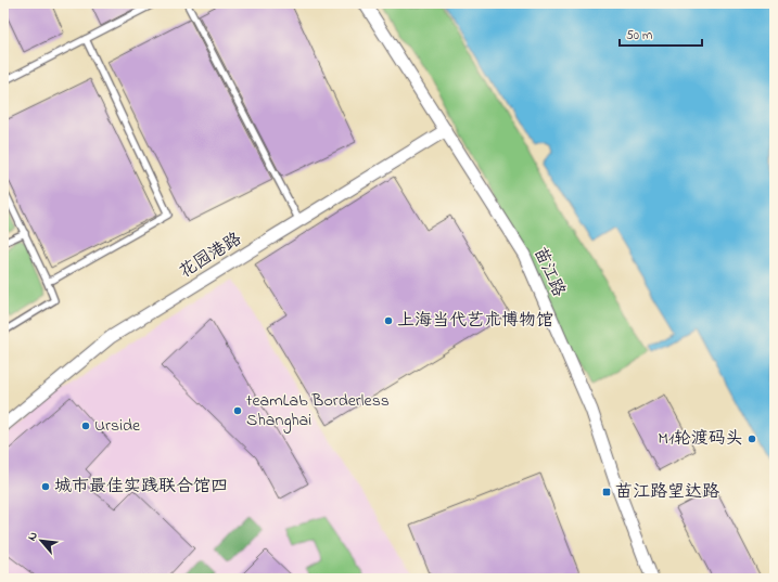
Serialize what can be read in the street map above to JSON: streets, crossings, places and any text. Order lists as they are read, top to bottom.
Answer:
{
  "streets": {
    "street": ["花园港路", "苗江路"]
  },
  "crossings": [
    ["花园港路", "苗江路"]
  ],
  "places": {
    "other": [
      "上海当代艺术博物馆",
      "teamLab Borderless Shanghai",
      "Urside",
      "M1轮渡码头",
      "城市最佳实践联合馆四"
    ],
    "transit": ["苗江路望达路"]
  },
  "scale_bar": "50 m",
  "north": "top left"
}
